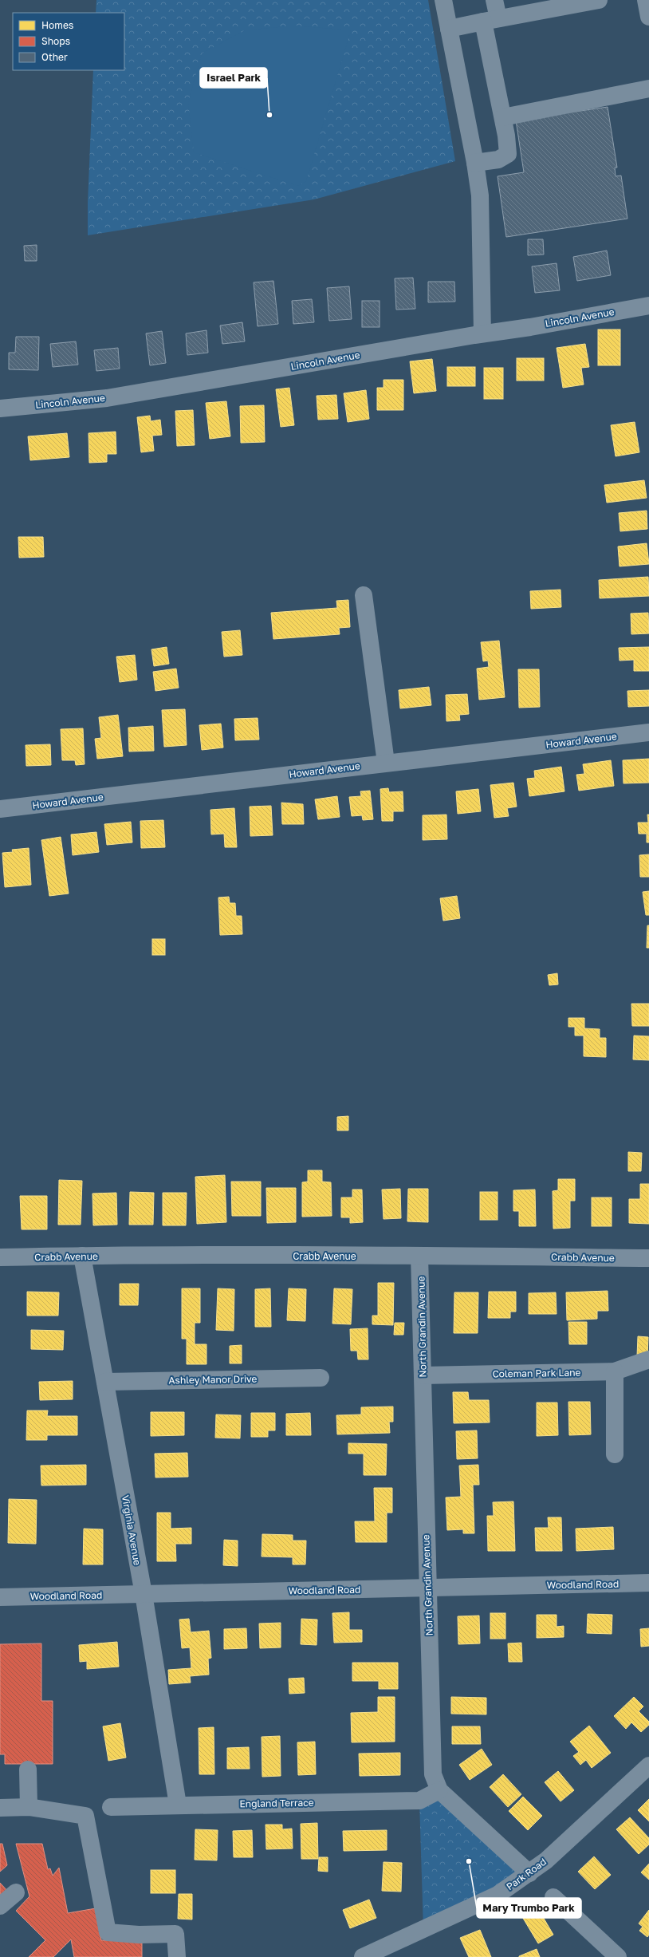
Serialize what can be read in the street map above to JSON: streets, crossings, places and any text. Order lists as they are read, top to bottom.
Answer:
{
  "streets": {
    "street": [
      "Lincoln Avenue",
      "Howard Avenue",
      "Crabb Avenue",
      "North Grandin Avenue",
      "Coleman Park Lane",
      "Ashley Manor Drive",
      "Virginia Avenue",
      "Woodland Road",
      "England Terrace",
      "Park Road"
    ]
  },
  "crossings": [
    ["Crabb Avenue", "North Grandin Avenue"],
    ["Crabb Avenue", "Virginia Avenue"],
    ["North Grandin Avenue", "Coleman Park Lane"],
    ["North Grandin Avenue", "Woodland Road"],
    ["North Grandin Avenue", "England Terrace"],
    ["North Grandin Avenue", "Park Road"],
    ["Ashley Manor Drive", "Virginia Avenue"],
    ["Virginia Avenue", "Woodland Road"],
    ["Virginia Avenue", "England Terrace"]
  ],
  "places": ["Israel Park", "Mary Trumbo Park"],
  "legend": ["Homes", "Shops", "Other"]
}
